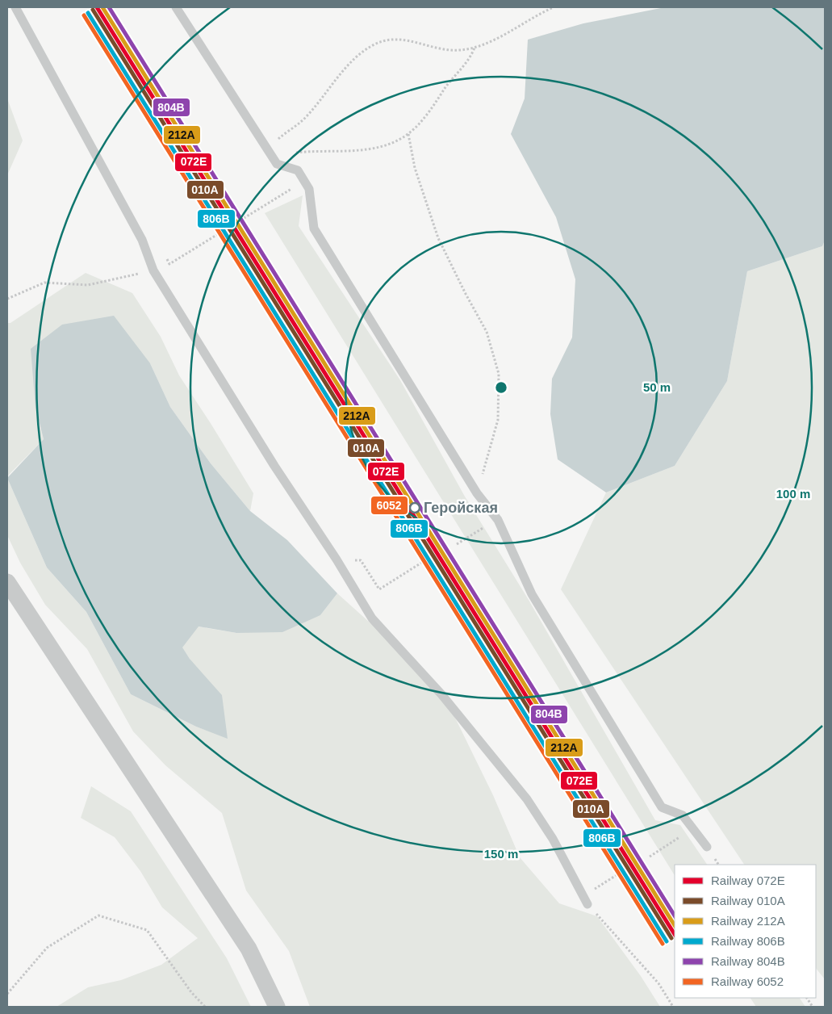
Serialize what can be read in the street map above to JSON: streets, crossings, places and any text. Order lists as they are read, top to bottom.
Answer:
{
  "places": ["Геройская"],
  "lines": [
    "rail line 072Е",
    "rail line 212А",
    "rail line 804В",
    "rail line 010А",
    "rail line 806В",
    "rail line 6052"
  ],
  "legend": [
    "Railway 072Е",
    "Railway 010А",
    "Railway 212А",
    "Railway 806В",
    "Railway 804В",
    "Railway 6052"
  ],
  "rings": ["50 m", "100 m", "150 m"]
}
